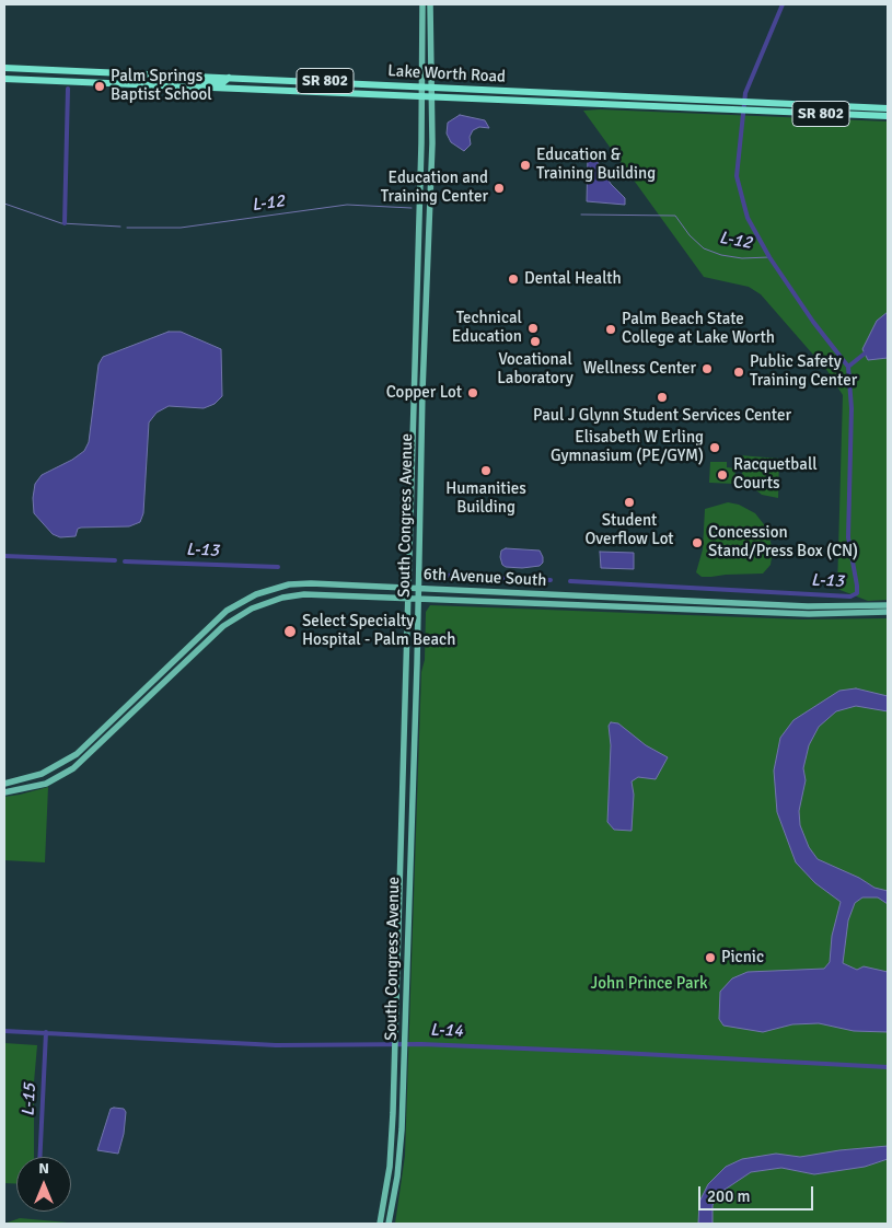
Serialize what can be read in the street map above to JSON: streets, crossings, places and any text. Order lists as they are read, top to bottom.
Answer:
{
  "streets": {
    "main road": [
      "Lake Worth Road",
      "SR 802",
      "South Congress Avenue",
      "6th Avenue South"
    ]
  },
  "crossings": [
    ["Lake Worth Road", "South Congress Avenue"],
    ["South Congress Avenue", "6th Avenue South"]
  ],
  "water": [
    "L-12",
    "L-13",
    "L-14",
    "L-15"
  ],
  "parks": ["John Prince Park"],
  "places": [
    "Palm Springs Baptist School",
    "Education & Training Building",
    "Education and Training Center",
    "Dental Health",
    "Technical Education",
    "Palm Beach State College at Lake Worth",
    "Vocational Laboratory",
    "Wellness Center",
    "Public Safety Training Center",
    "Copper Lot",
    "Paul J Glynn Student Services Center",
    "Elisabeth W Erling Gymnasium (PE/GYM)",
    "Humanities Building",
    "Racquetball Courts",
    "Student Overflow Lot",
    "Concession Stand/Press Box (CN)",
    "Select Specialty Hospital - Palm Beach",
    "Picnic"
  ],
  "scale_bar": "200 m",
  "north": "top"
}
